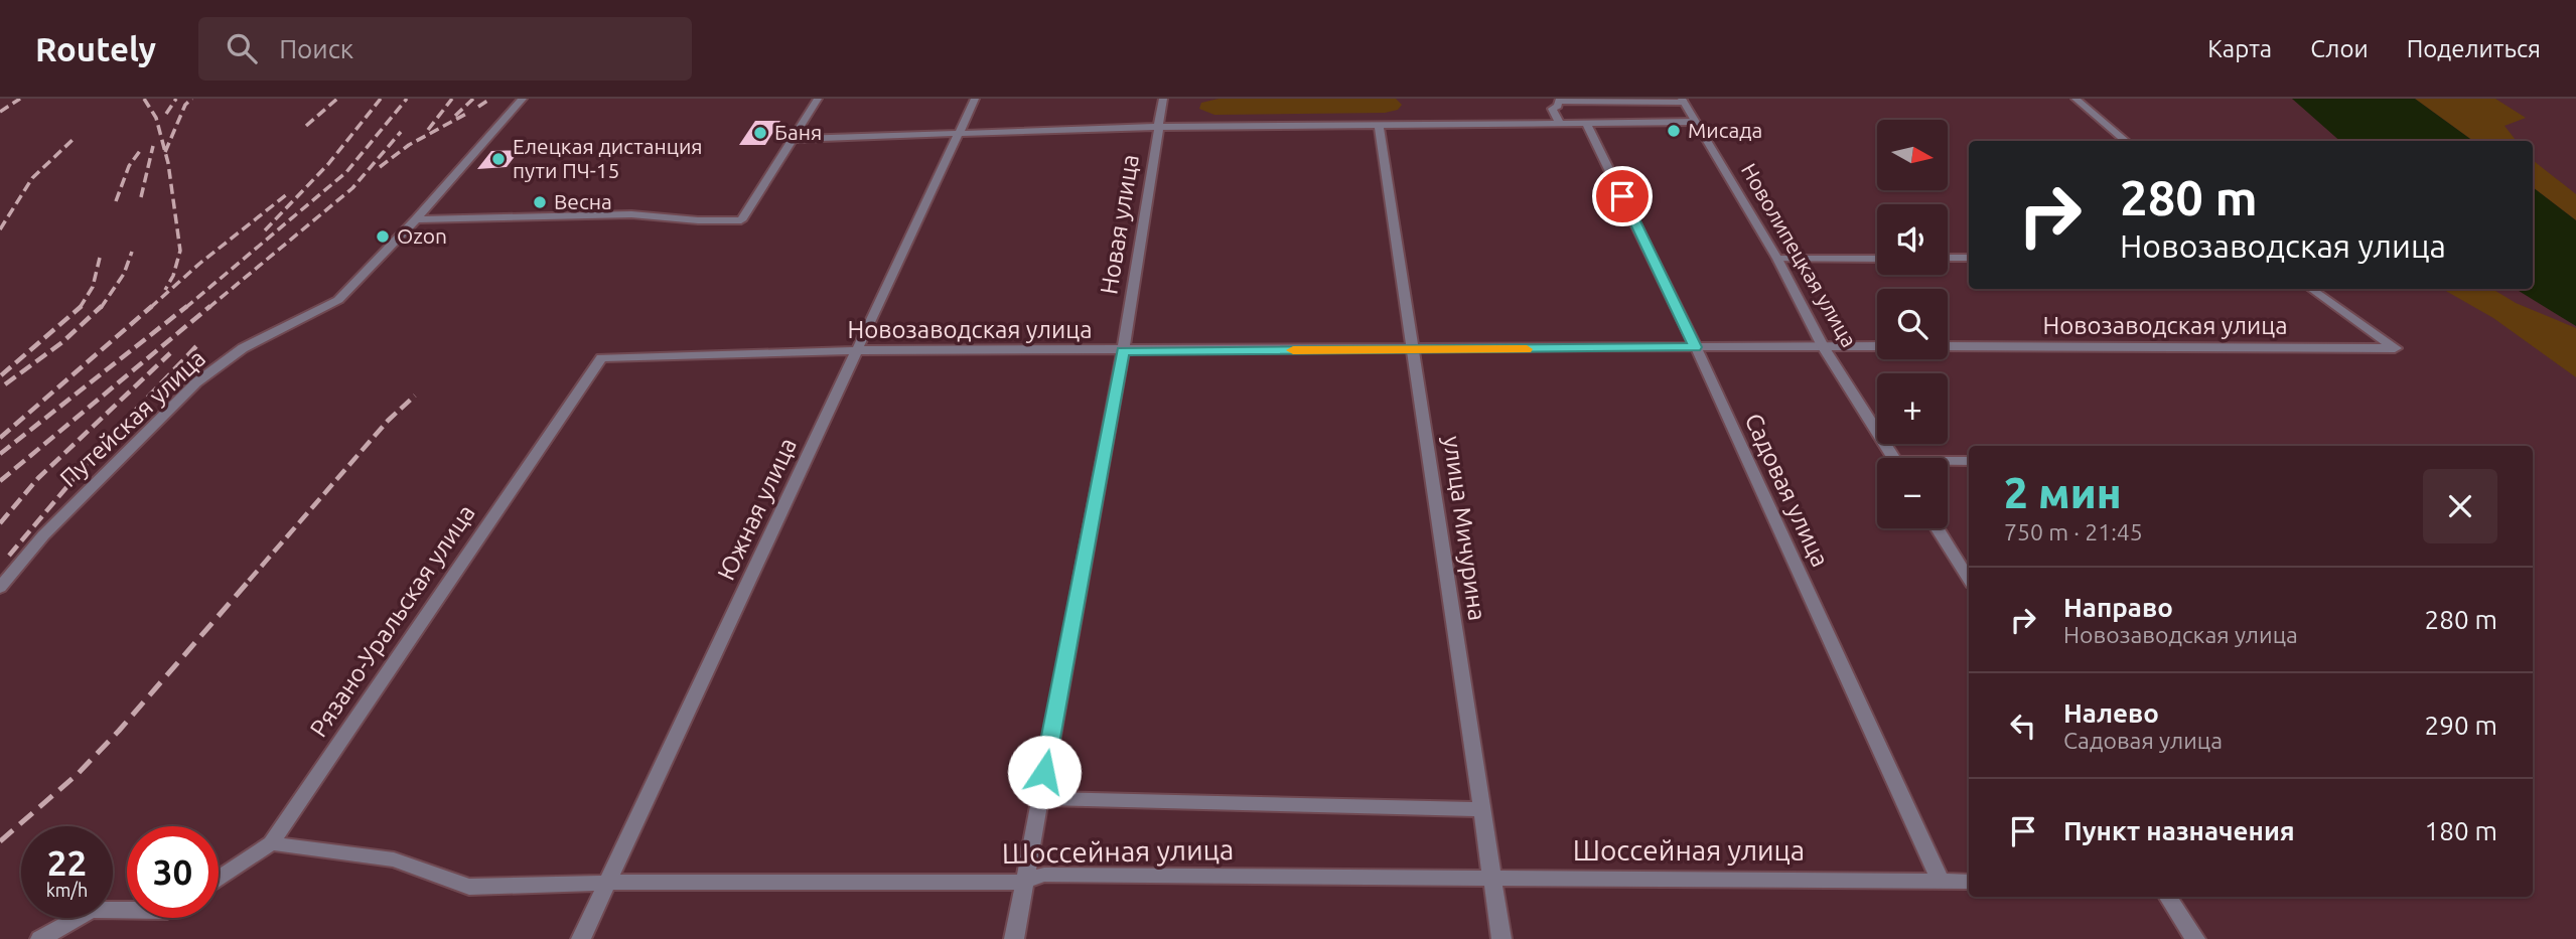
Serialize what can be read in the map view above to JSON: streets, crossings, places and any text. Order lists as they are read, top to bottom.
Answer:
{
  "streets": {
    "street": [
      "Новая улица",
      "Новолипецкая улица",
      "Новозаводская улица",
      "Путейская улица",
      "Садовая улица",
      "Южная улица",
      "улица Мичурина",
      "Рязано-Уральская улица",
      "Шоссейная улица"
    ]
  },
  "crossings": [
    ["Новая улица", "Новозаводская улица"],
    ["Новая улица", "Шоссейная улица"],
    ["Новолипецкая улица", "Новозаводская улица"],
    ["Новозаводская улица", "Садовая улица"],
    ["Новозаводская улица", "Южная улица"],
    ["Новозаводская улица", "улица Мичурина"],
    ["Новозаводская улица", "Рязано-Уральская улица"],
    ["Садовая улица", "Шоссейная улица"],
    ["Южная улица", "Шоссейная улица"],
    ["улица Мичурина", "Шоссейная улица"],
    ["Рязано-Уральская улица", "Шоссейная улица"]
  ],
  "places": [
    "Мисада",
    "Баня",
    "Елецкая дистанция пути ПЧ-15",
    "Весна",
    "Ozon"
  ],
  "north": "right",
  "page": {
    "header": "Routely",
    "search": "Поиск",
    "nav": ["Карта", "Слои", "Поделиться"],
    "map_buttons": ["+", "−"],
    "turn": ["280 m", "Новозаводская улица"],
    "heading": ["2 мин", "750 m · 21:45"],
    "list": [
      {
        "name": "Направо",
        "note": "Новозаводская улица",
        "value": "280 m"
      },
      {
        "name": "Налево",
        "note": "Садовая улица",
        "value": "290 m"
      },
      {
        "name": "Пункт назначения",
        "value": "180 m"
      }
    ],
    "speed": "22 km/h",
    "limit": "30"
  }
}
